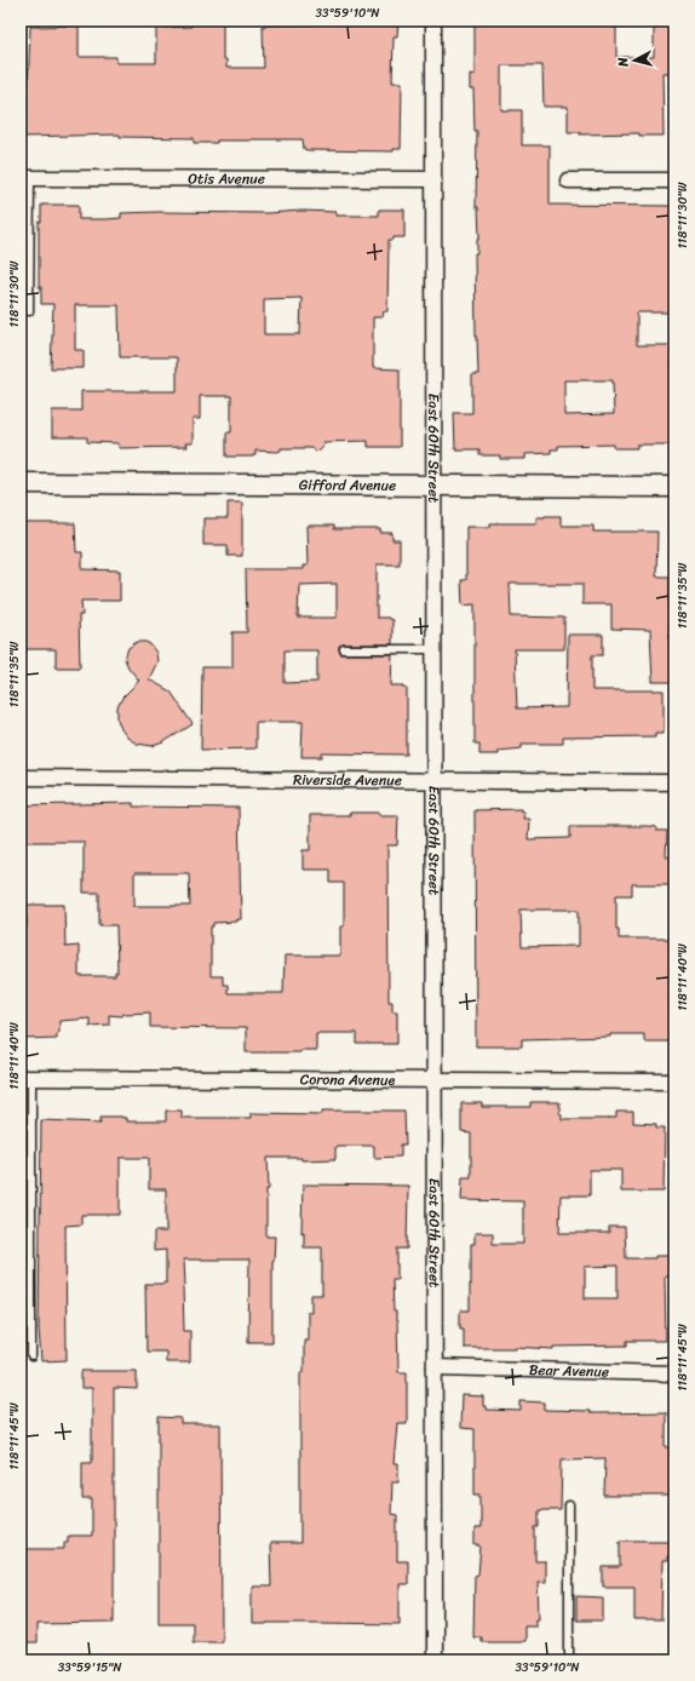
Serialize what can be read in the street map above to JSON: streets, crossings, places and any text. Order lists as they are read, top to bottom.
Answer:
{
  "streets": {
    "street": [
      "Otis Avenue",
      "East 60th Street",
      "Gifford Avenue",
      "Riverside Avenue",
      "Corona Avenue",
      "Bear Avenue"
    ]
  },
  "crossings": [
    ["Otis Avenue", "East 60th Street"],
    ["East 60th Street", "Gifford Avenue"],
    ["East 60th Street", "Riverside Avenue"],
    ["East 60th Street", "Corona Avenue"],
    ["East 60th Street", "Bear Avenue"]
  ],
  "north": "left",
  "coordinates": [
    "33°59'10\"N",
    "118°11'30\"W",
    "118°11'35\"W",
    "118°11'40\"W",
    "118°11'45\"W",
    "33°59'15\"N"
  ]
}
